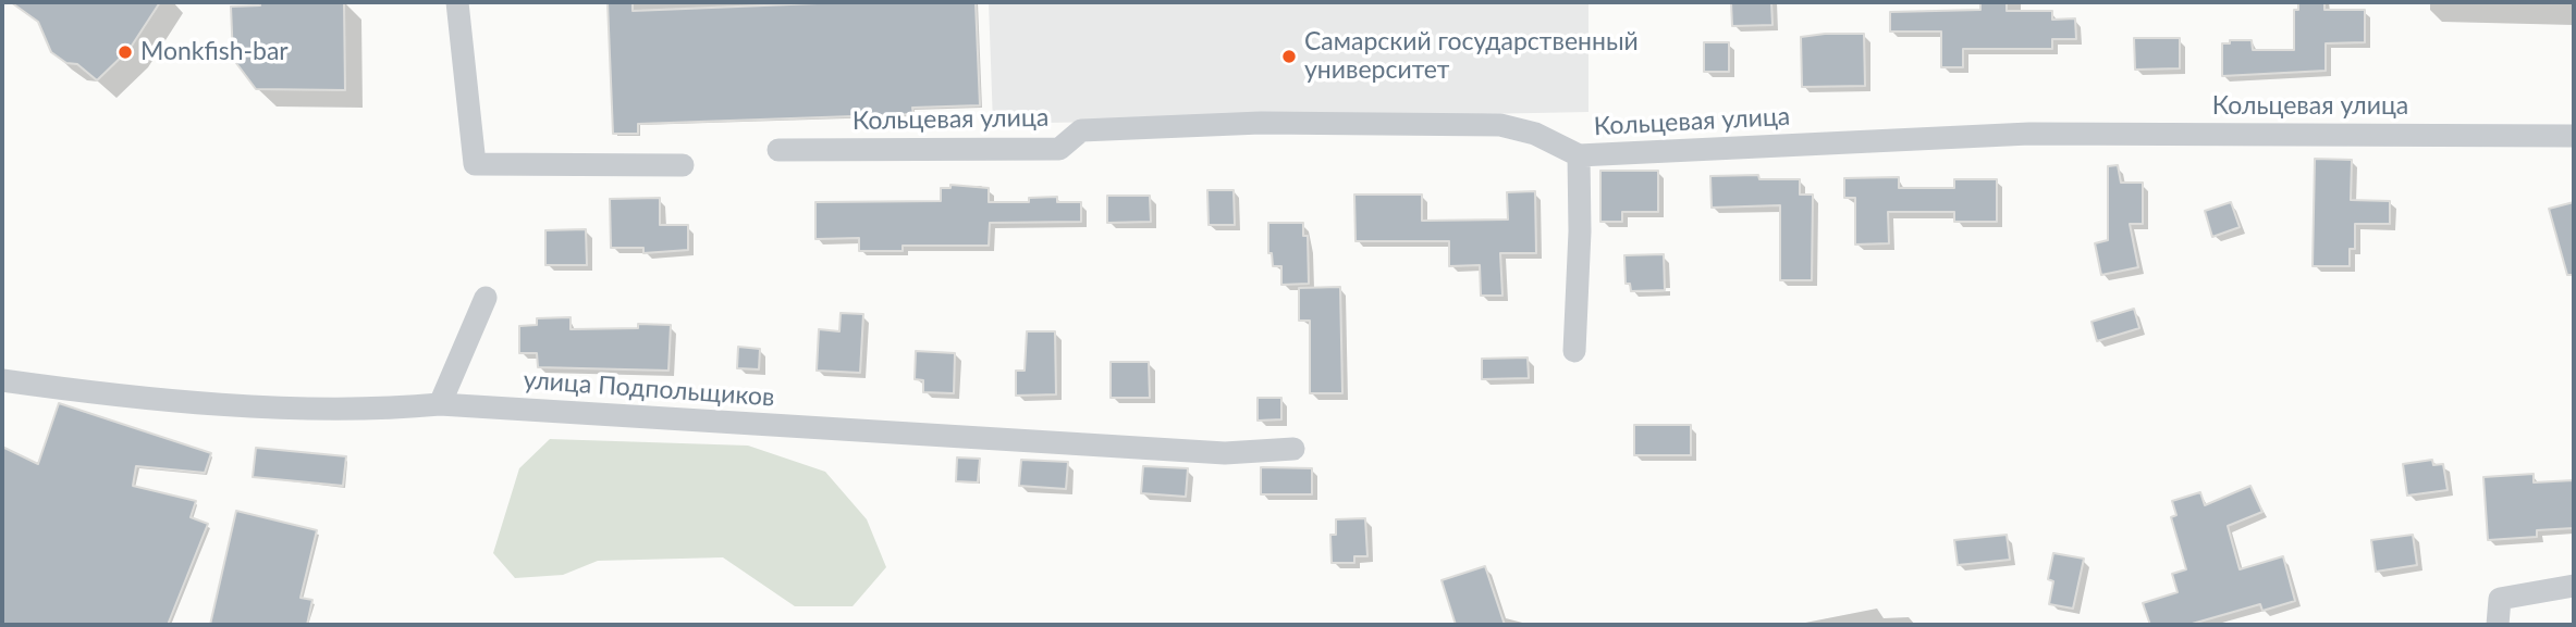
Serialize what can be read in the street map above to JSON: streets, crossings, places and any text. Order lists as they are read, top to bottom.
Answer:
{
  "streets": {
    "street": ["Кольцевая улица", "улица Подпольщиков"]
  },
  "places": ["Monkfish-bar", "Самарский государственный университет"]
}
